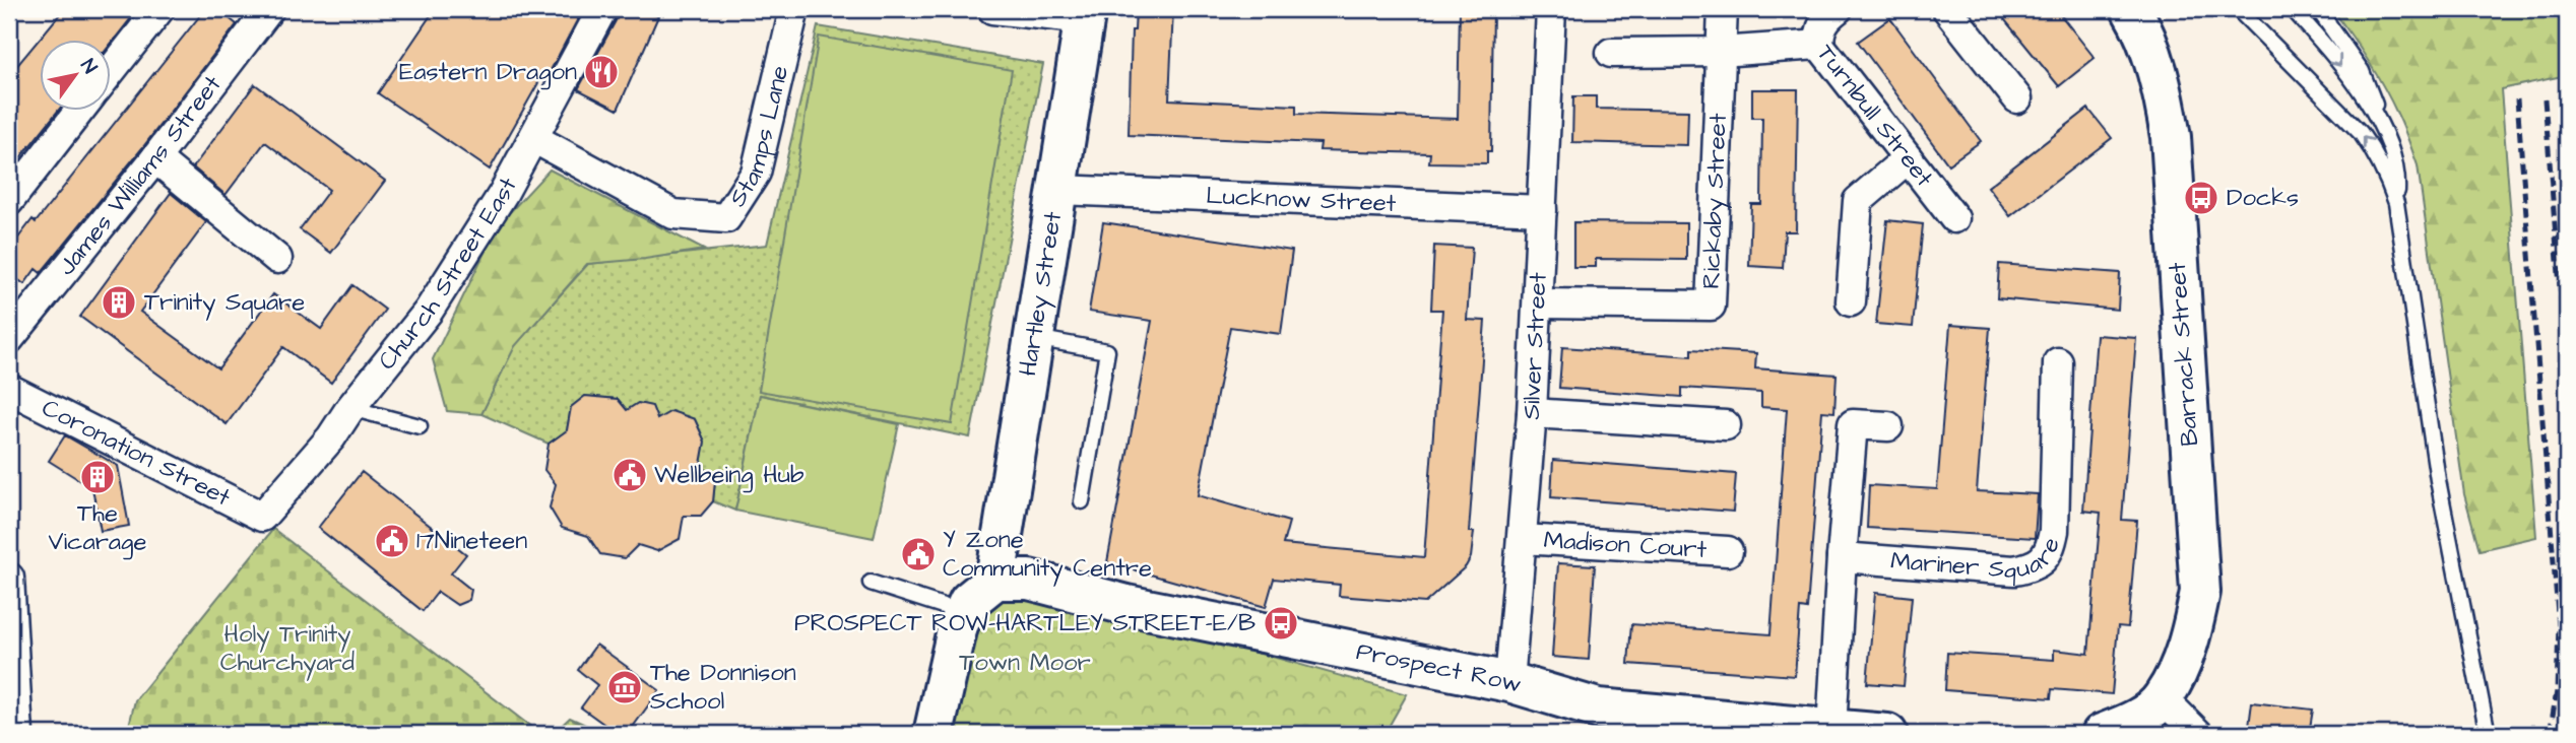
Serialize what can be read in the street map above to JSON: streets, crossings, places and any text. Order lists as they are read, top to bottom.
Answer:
{
  "streets": {
    "street": [
      "Turnbull Street",
      "Stamps Lane",
      "James Williams Street",
      "Lucknow Street",
      "Rickaby Street",
      "Church Street East",
      "Hartley Street",
      "Silver Street",
      "Barrack Street",
      "Coronation Street",
      "Mariner Square",
      "Madison Court",
      "Prospect Row"
    ]
  },
  "crossings": [
    ["Turnbull Street", "Rickaby Street"],
    ["Stamps Lane", "Church Street East"],
    ["Lucknow Street", "Hartley Street"],
    ["Lucknow Street", "Silver Street"],
    ["Rickaby Street", "Silver Street"],
    ["Church Street East", "Coronation Street"],
    ["Hartley Street", "Prospect Row"],
    ["Silver Street", "Madison Court"],
    ["Silver Street", "Prospect Row"]
  ],
  "parks": ["Holy Trinity Churchyard", "Town Moor"],
  "places": {
    "restaurant": ["Eastern Dragon"],
    "bus stop": ["Docks", "PROSPECT ROW-HARTLEY STREET-E/B"],
    "building": ["Trinity Square", "The Vicarage"],
    "public building": ["Wellbeing Hub", "17Nineteen", "Y Zone Community Centre"],
    "museum": ["The Donnison School"]
  },
  "north": "top right"
}
